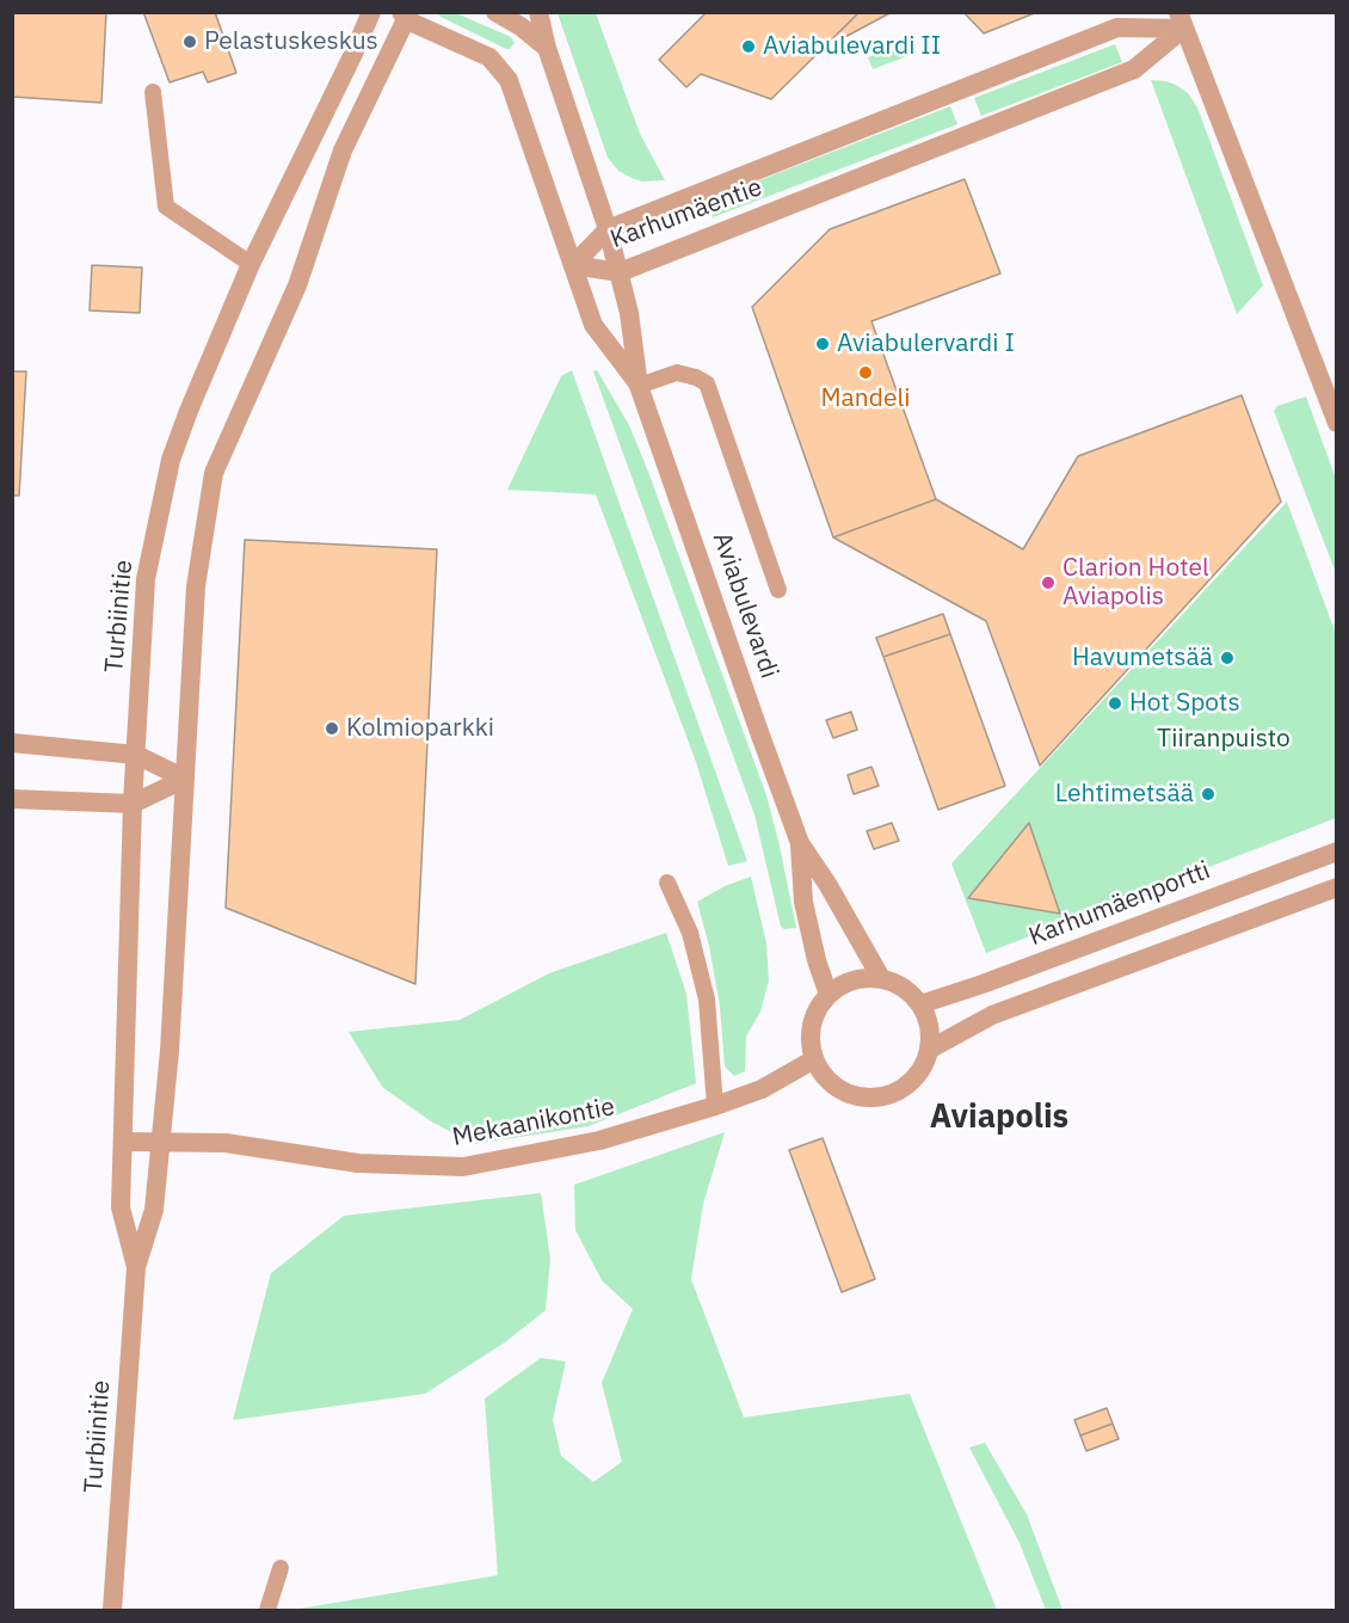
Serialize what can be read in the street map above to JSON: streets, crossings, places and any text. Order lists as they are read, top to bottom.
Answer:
{
  "streets": {
    "street": [
      "Karhumäentie",
      "Aviabulevardi",
      "Turbiinitie",
      "Karhumäenportti",
      "Mekaanikontie"
    ]
  },
  "crossings": [
    ["Karhumäentie", "Aviabulevardi"],
    ["Aviabulevardi", "Turbiinitie"],
    ["Aviabulevardi", "Karhumäenportti"],
    ["Aviabulevardi", "Mekaanikontie"],
    ["Turbiinitie", "Mekaanikontie"],
    ["Karhumäenportti", "Mekaanikontie"]
  ],
  "districts": ["Aviapolis"],
  "parks": ["Tiiranpuisto"],
  "places": [
    "Pelastuskeskus",
    "Aviabulevardi II",
    "Aviabulervardi I",
    "Mandeli",
    "Clarion Hotel Aviapolis",
    "Havumetsää",
    "Hot Spots",
    "Kolmioparkki",
    "Lehtimetsää"
  ]
}
